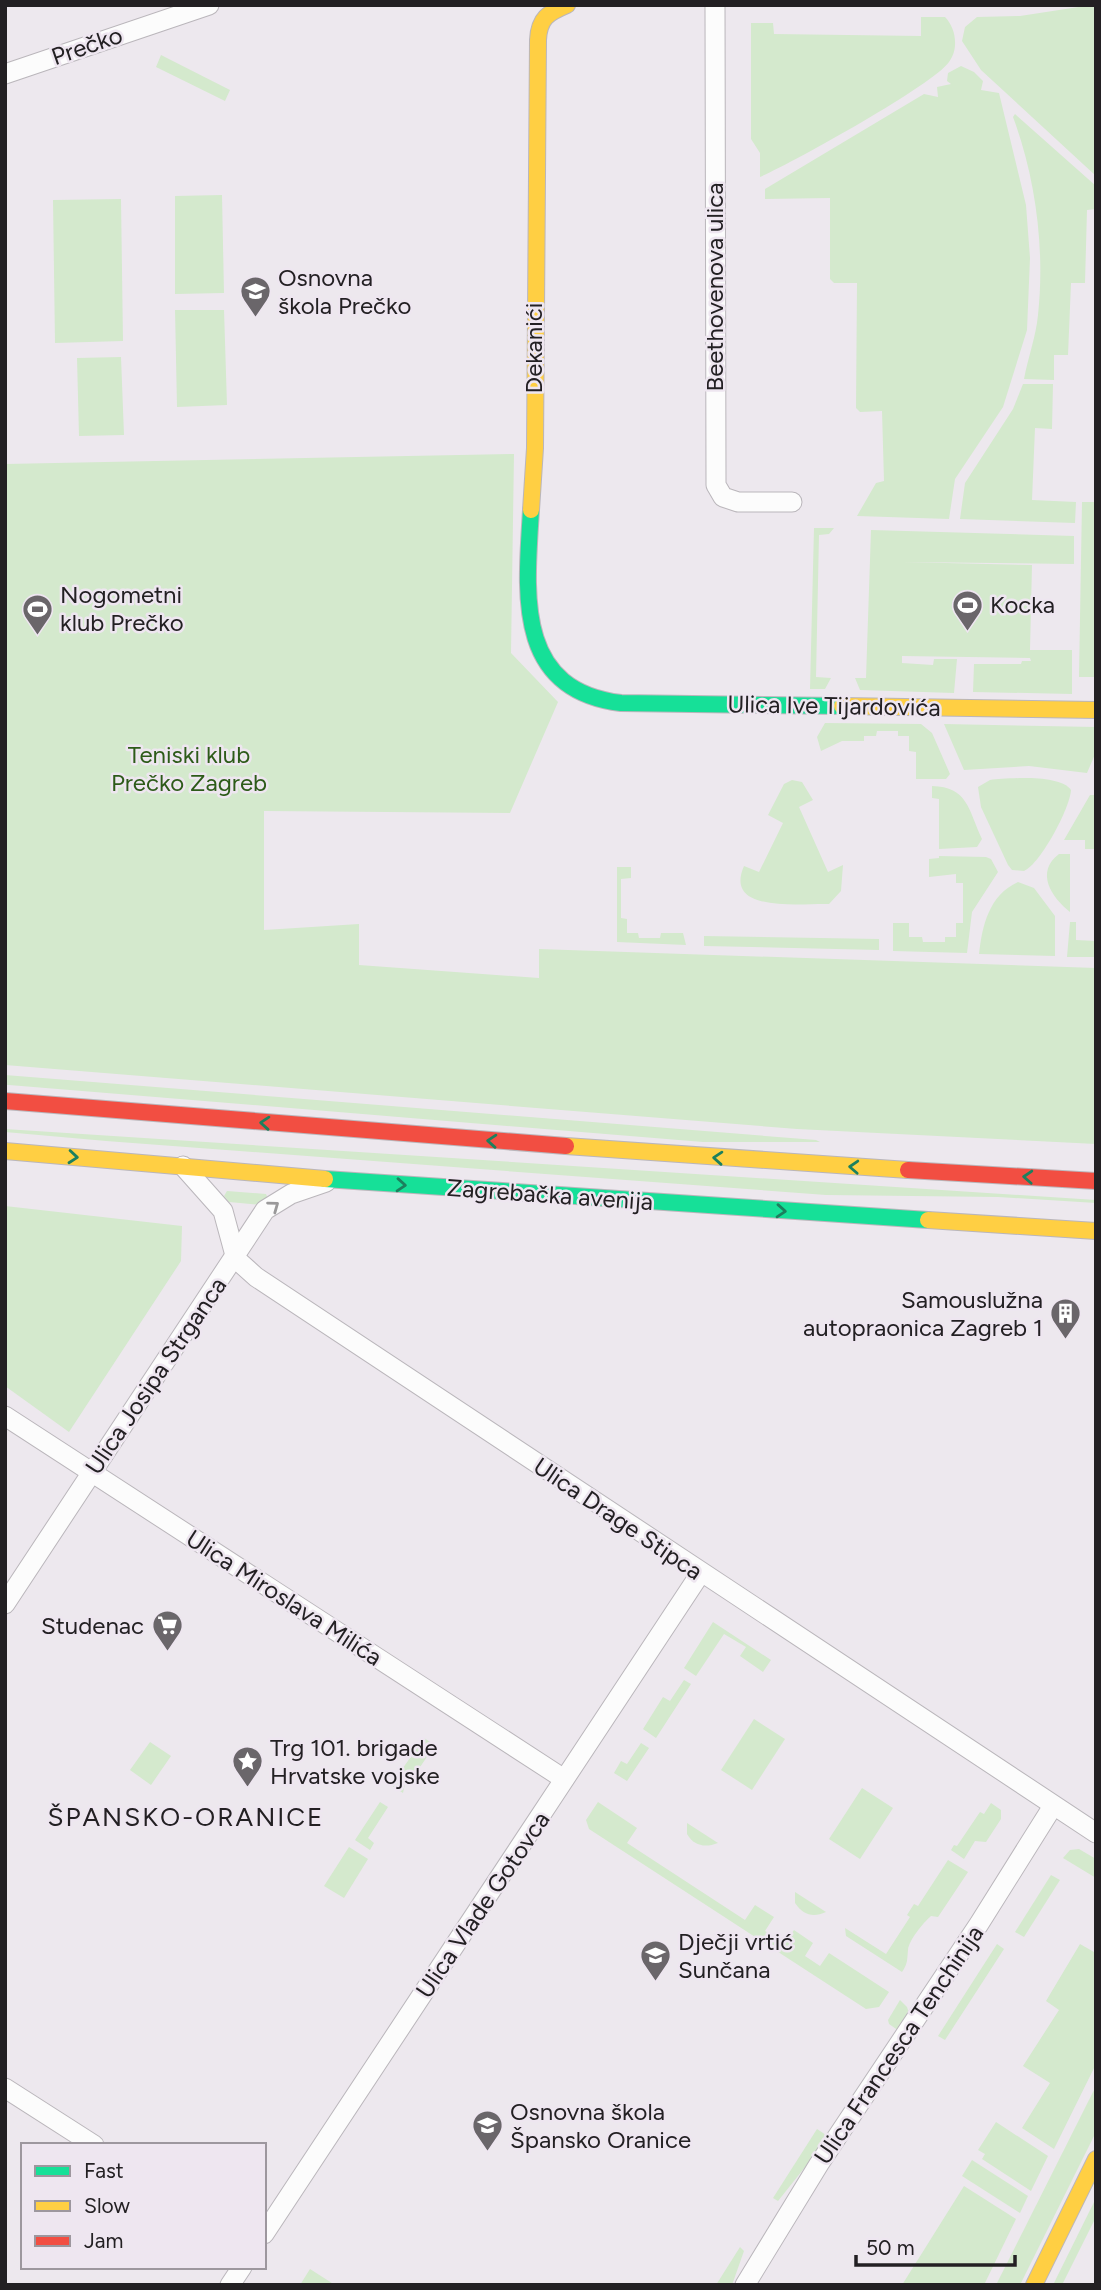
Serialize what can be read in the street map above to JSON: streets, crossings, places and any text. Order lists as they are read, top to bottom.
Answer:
{
  "streets": {
    "main road": ["Dekanići", "Ulica Ive Tijardovića", "Zagrebačka avenija"],
    "street": [
      "Prečko",
      "Beethovenova ulica",
      "Ulica Josipa Strganca",
      "Ulica Drage Stipca",
      "Ulica Miroslava Milića",
      "Ulica Vlade Gotovca",
      "Ulica Francesca Tenchinija"
    ]
  },
  "crossings": [
    ["Dekanići", "Ulica Ive Tijardovića"],
    ["Zagrebačka avenija", "Ulica Josipa Strganca"],
    ["Ulica Josipa Strganca", "Ulica Drage Stipca"],
    ["Ulica Josipa Strganca", "Ulica Miroslava Milića"],
    ["Ulica Drage Stipca", "Ulica Vlade Gotovca"],
    ["Ulica Drage Stipca", "Ulica Francesca Tenchinija"],
    ["Ulica Miroslava Milića", "Ulica Vlade Gotovca"]
  ],
  "districts": ["ŠPANSKO-ORANICE"],
  "parks": ["Teniski klub Prečko Zagreb"],
  "places": {
    "school or university": ["Osnovna škola Prečko", "Dječji vrtić Sunčana", "Osnovna škola Špansko Oranice"],
    "sports": ["Kocka", "Nogometni klub Prečko"],
    "building": ["Samouslužna autopraonica Zagreb 1"],
    "supermarket": ["Studenac"],
    "place": ["Trg 101. brigade Hrvatske vojske"]
  },
  "legend": ["Fast", "Slow", "Jam"],
  "scale_bar": "50 m"
}
